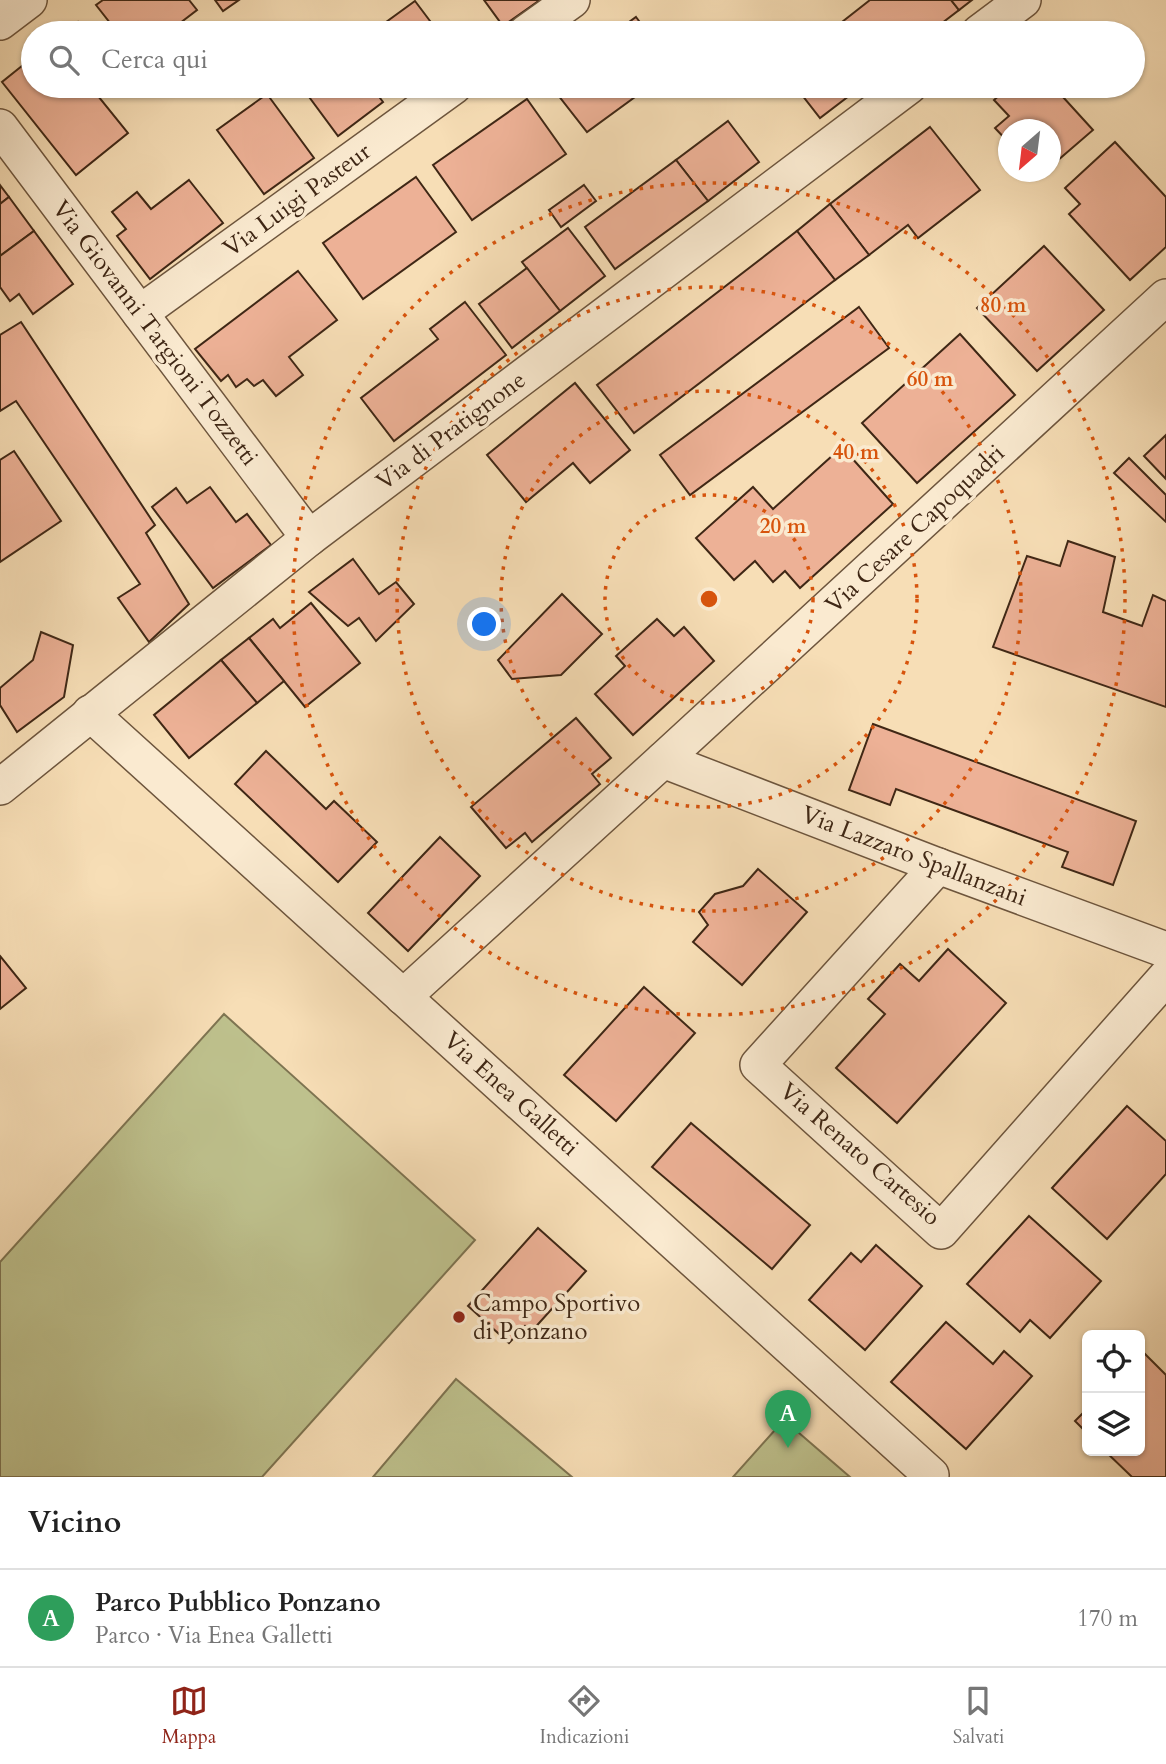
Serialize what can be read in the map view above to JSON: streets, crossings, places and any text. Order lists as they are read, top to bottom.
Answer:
{
  "streets": {
    "street": [
      "Via Luigi Pasteur",
      "Via Giovanni Targioni Tozzetti",
      "Via di Pratignone",
      "Via Cesare Capoquadri",
      "Via Lazzaro Spallanzani",
      "Via Enea Galletti",
      "Via Renato Cartesio"
    ]
  },
  "crossings": [
    ["Via Luigi Pasteur", "Via Giovanni Targioni Tozzetti"],
    ["Via Giovanni Targioni Tozzetti", "Via di Pratignone"],
    ["Via di Pratignone", "Via Enea Galletti"],
    ["Via Cesare Capoquadri", "Via Lazzaro Spallanzani"],
    ["Via Cesare Capoquadri", "Via Enea Galletti"],
    ["Via Lazzaro Spallanzani", "Via Renato Cartesio"]
  ],
  "places": ["Campo Sportivo di Ponzano"],
  "north": "bottom left",
  "page": {
    "search": "Cerca qui",
    "pins": "A",
    "heading": "Vicino",
    "list": [
      {
        "mark": "A",
        "name": "Parco Pubblico Ponzano",
        "note": "Parco · Via Enea Galletti",
        "value": "170 m"
      }
    ],
    "nav": ["Mappa", "Indicazioni", "Salvati"]
  },
  "rings": [
    "80 m",
    "60 m",
    "40 m",
    "20 m"
  ]
}
